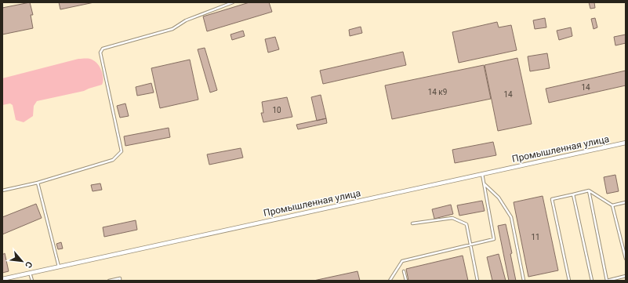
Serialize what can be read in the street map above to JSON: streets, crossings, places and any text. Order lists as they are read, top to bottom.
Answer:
{
  "streets": {
    "street": ["Промышленная улица"]
  },
  "house_numbers": [
    "14",
    "14 к9",
    "14",
    "10",
    "11"
  ],
  "north": "bottom right"
}
